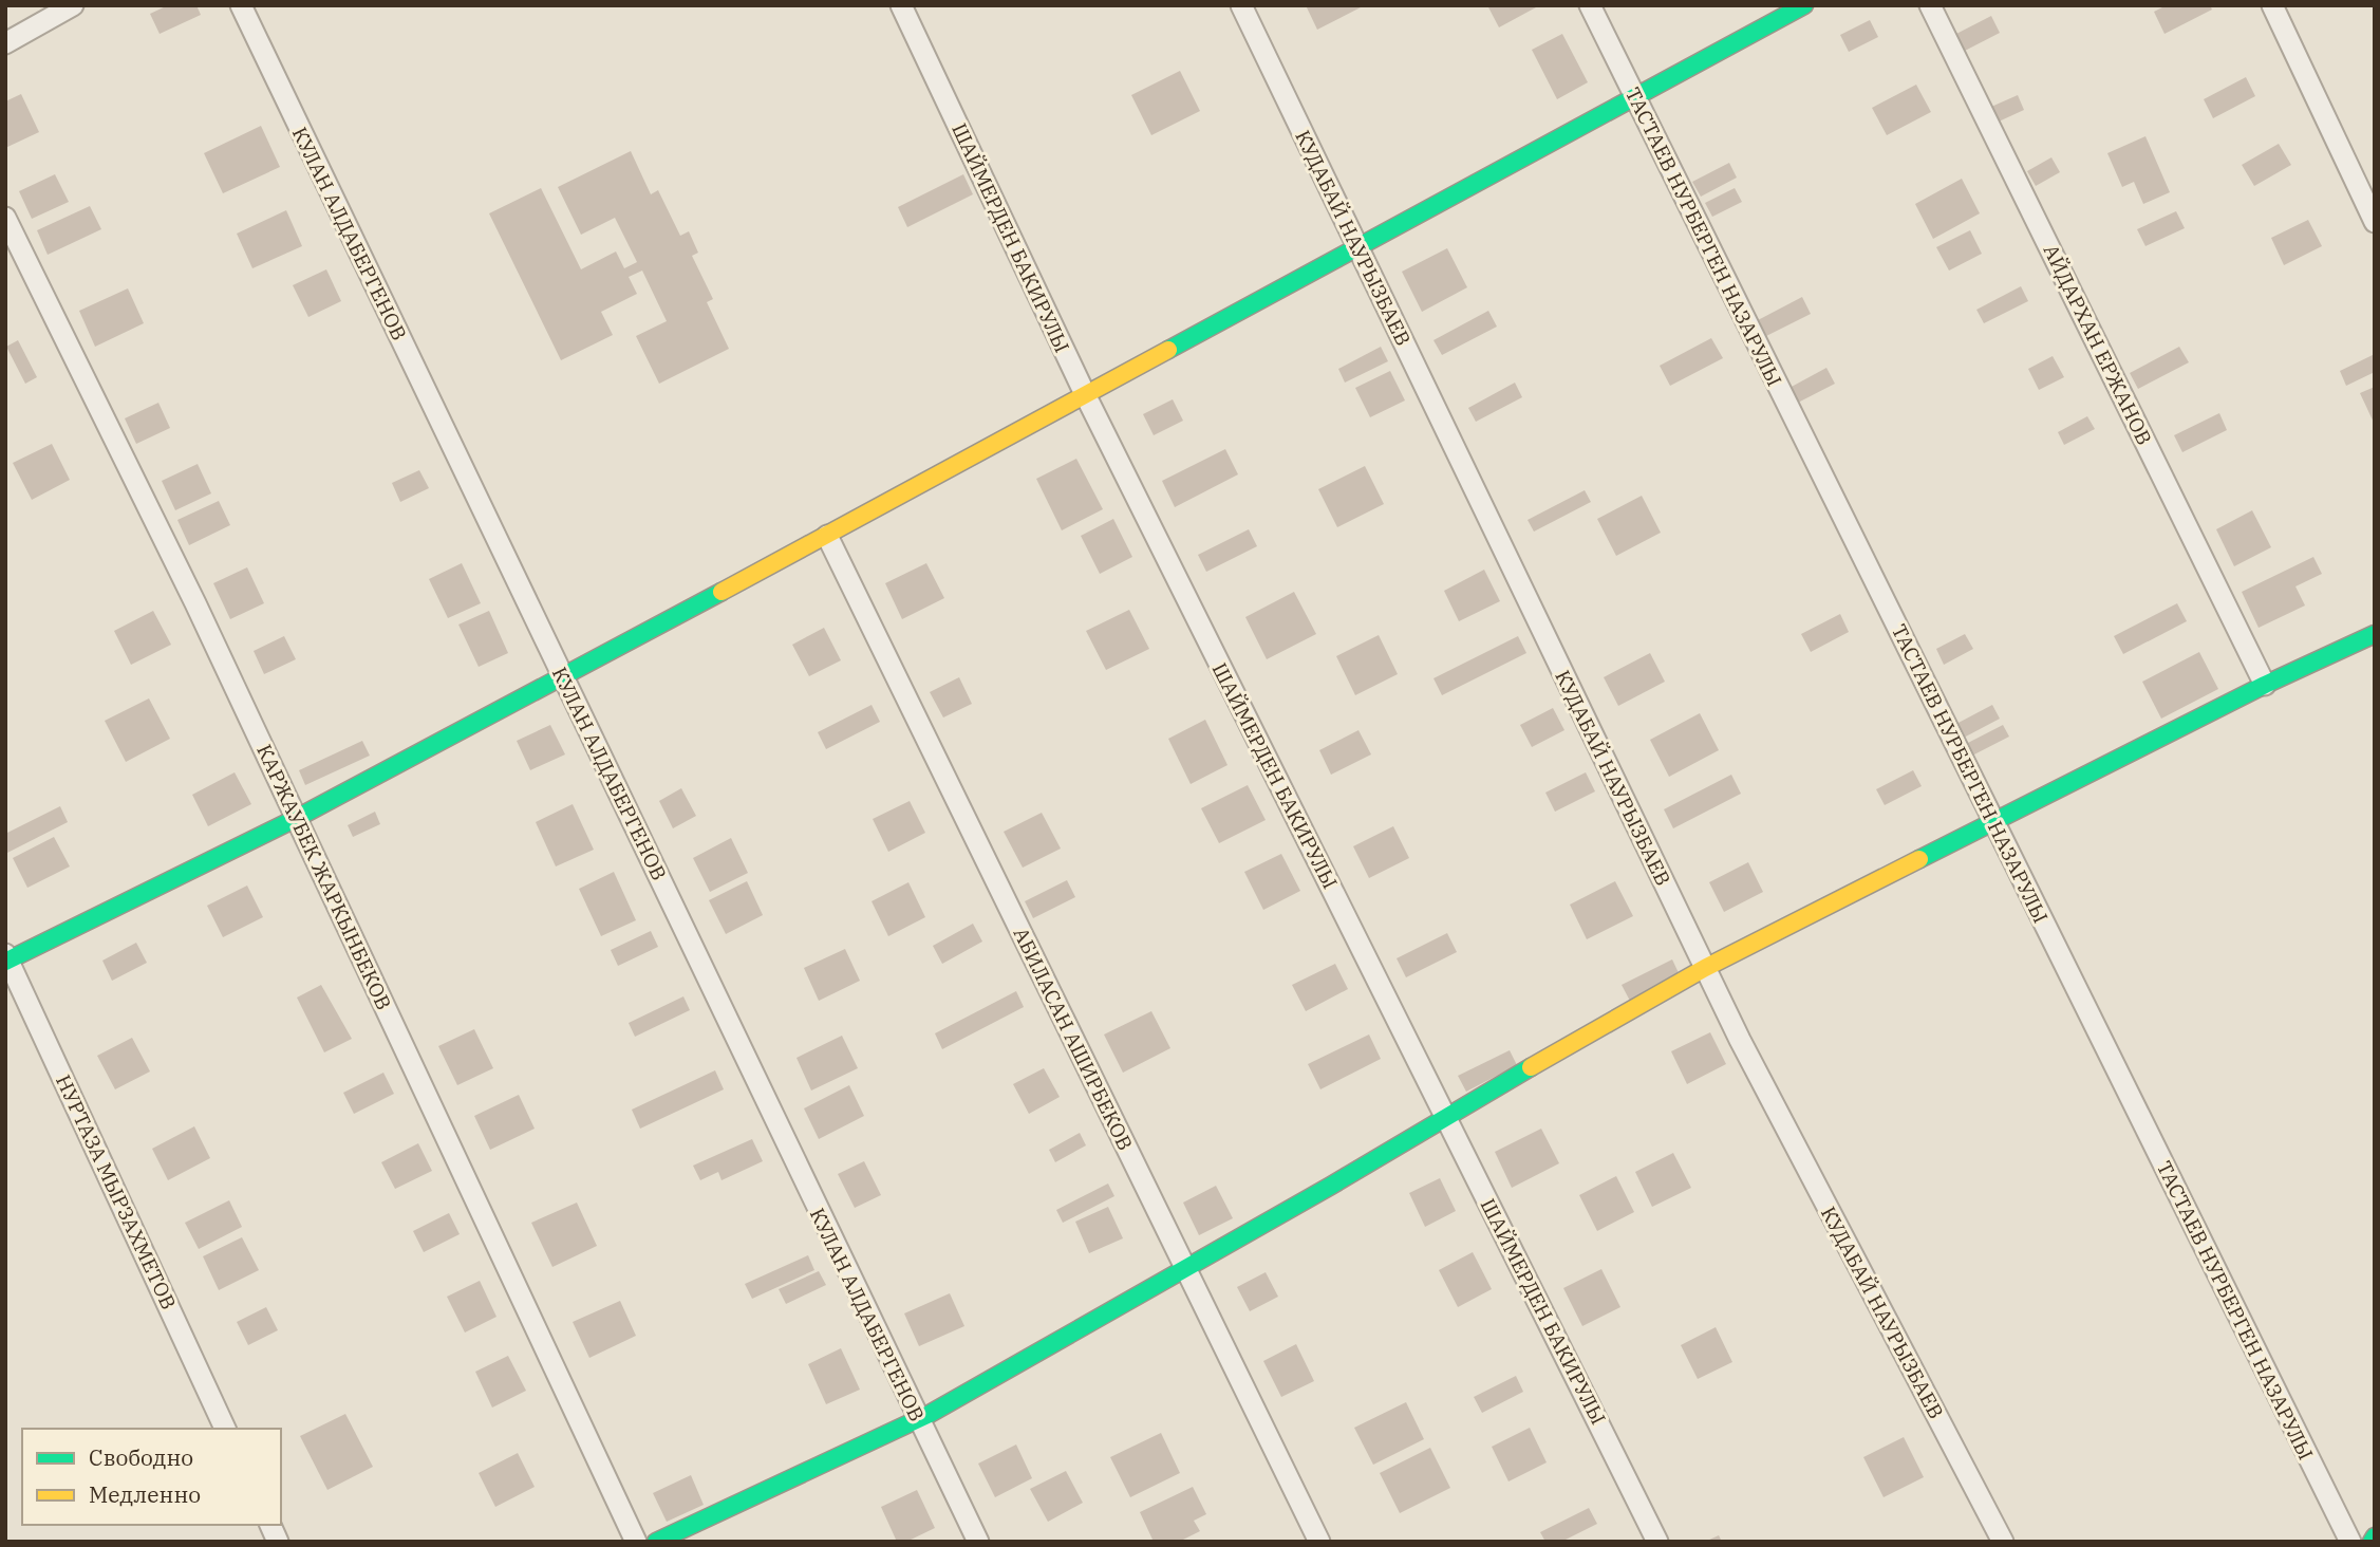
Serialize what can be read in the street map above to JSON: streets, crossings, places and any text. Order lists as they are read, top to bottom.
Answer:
{
  "streets": {
    "street": [
      "КУЛАН АЛДАБЕРГЕНОВ",
      "ТАСТАЕВ НУРБЕРГЕН НАЗАРУЛЫ",
      "ШАЙМЕРДЕН БАКИРУЛЫ",
      "КУДАБАЙ НАУРЫЗБАЕВ",
      "АЙДАРХАН ЕРЖАНОВ",
      "КАРЖАУБЕК ЖАРКЫНБЕКОВ",
      "АБИЛАСАН АШИРБЕКОВ",
      "НУРТАЗА МЫРЗАХМЕТОВ"
    ]
  },
  "legend": ["Свободно", "Медленно"]
}
